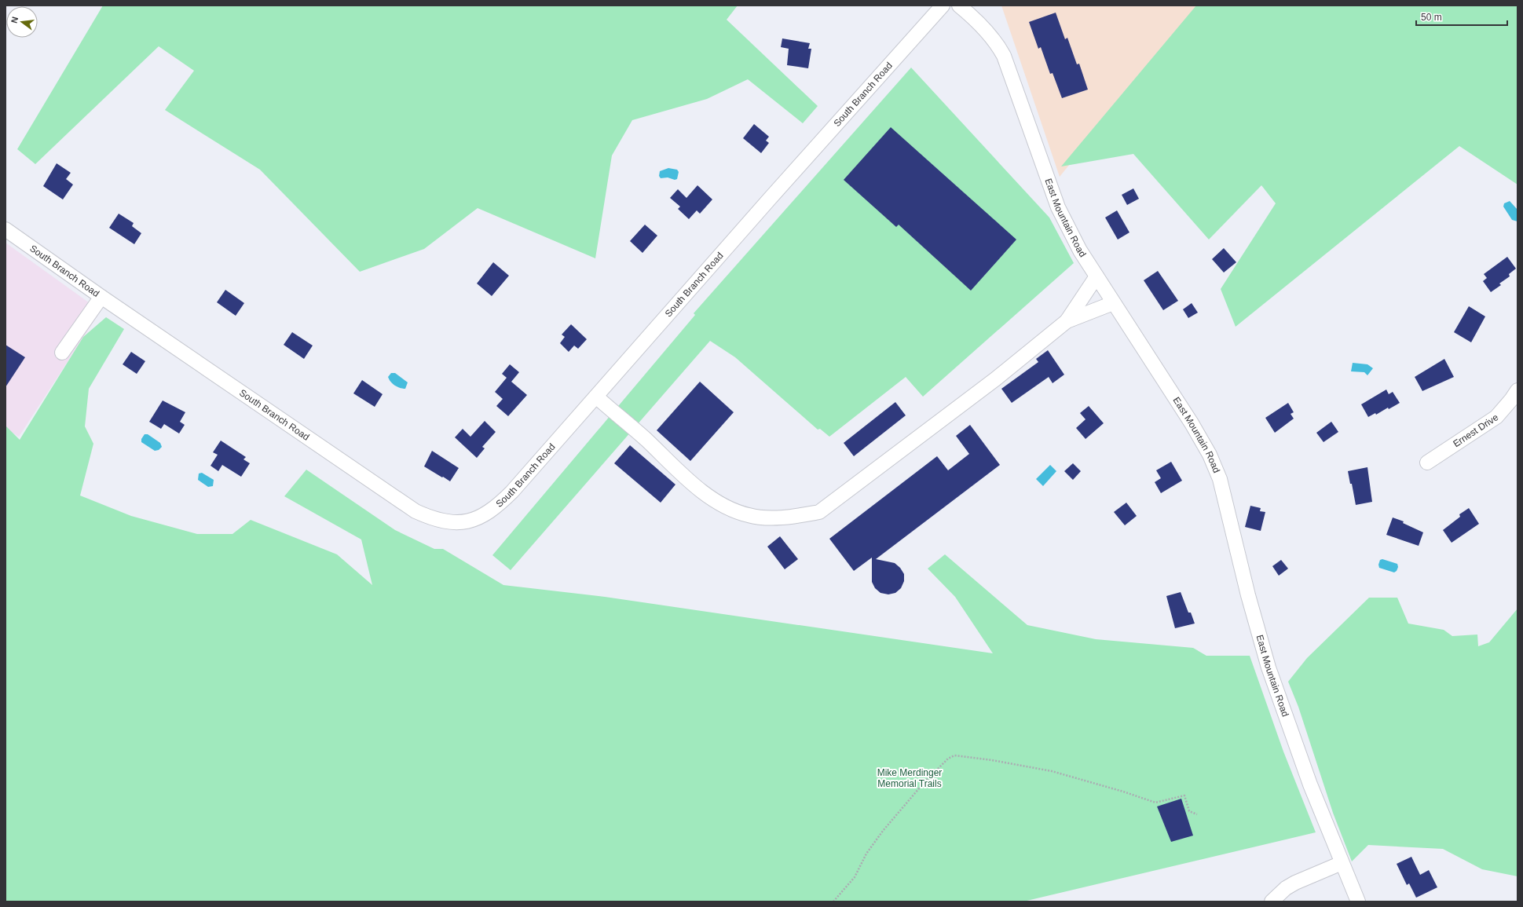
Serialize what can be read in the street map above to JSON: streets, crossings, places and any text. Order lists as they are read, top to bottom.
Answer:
{
  "streets": {
    "street": ["South Branch Road", "East Mountain Road", "Ernest Drive"]
  },
  "parks": ["Mike Merdinger Memorial Trails"],
  "scale_bar": "50 m",
  "north": "left"
}
